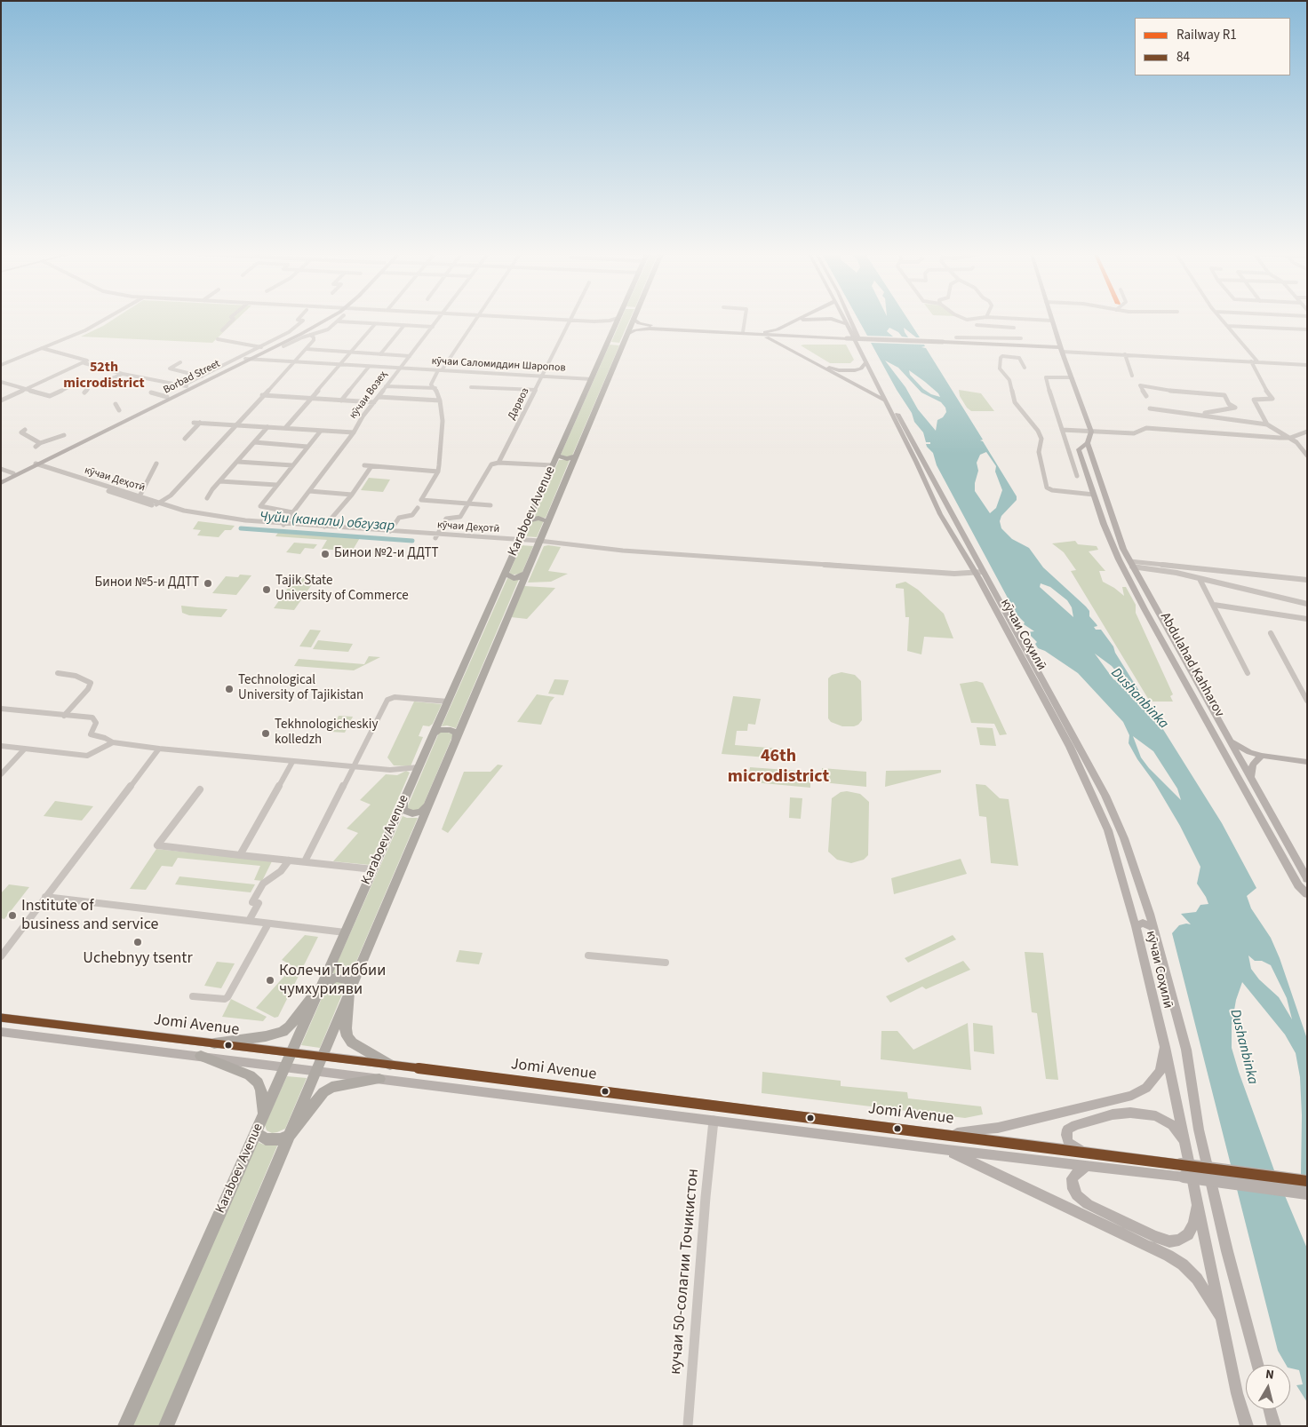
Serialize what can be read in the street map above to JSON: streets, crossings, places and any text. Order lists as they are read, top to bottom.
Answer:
{
  "streets": {
    "highway": ["Karaboev Avenue"],
    "main road": [
      "Borbad Street",
      "кӯчаи Соҳилӣ",
      "Abdulahad Kahharov",
      "Jomi Avenue"
    ],
    "street": [
      "кӯчаи Саломиддин Шаропов",
      "кӯчаи Возеҳ",
      "Дарвоз",
      "кӯчаи Деҳотӣ",
      "кучаи 50-солагии Точикистон"
    ]
  },
  "crossings": [
    ["кӯчаи Саломиддин Шаропов", "Borbad Street"],
    ["кӯчаи Саломиддин Шаропов", "кӯчаи Возеҳ"],
    ["кӯчаи Саломиддин Шаропов", "Дарвоз"],
    ["кӯчаи Саломиддин Шаропов", "Karaboev Avenue"],
    ["Borbad Street", "кӯчаи Деҳотӣ"],
    ["кӯчаи Возеҳ", "кӯчаи Деҳотӣ"],
    ["Дарвоз", "кӯчаи Деҳотӣ"],
    ["кӯчаи Деҳотӣ", "Karaboev Avenue"],
    ["кӯчаи Деҳотӣ", "кӯчаи Соҳилӣ"],
    ["Karaboev Avenue", "Jomi Avenue"],
    ["Jomi Avenue", "кучаи 50-солагии Точикистон"]
  ],
  "districts": ["52th microdistrict", "46th microdistrict"],
  "water": ["Чуйи (канали) обгузар", "Dushanbinka"],
  "places": [
    "Бинои №2-и ДДТТ",
    "Бинои №5-и ДДТТ",
    "Tajik State University of Commerce",
    "Technological University of Tajikistan",
    "Tekhnologicheskiy kolledzh",
    "Institute of business and service",
    "Uchebnyy tsentr",
    "Колечи Тиббии чумхурияви"
  ],
  "lines": ["transit line 84"],
  "legend": ["Railway R1", "84"],
  "north": "top"
}
